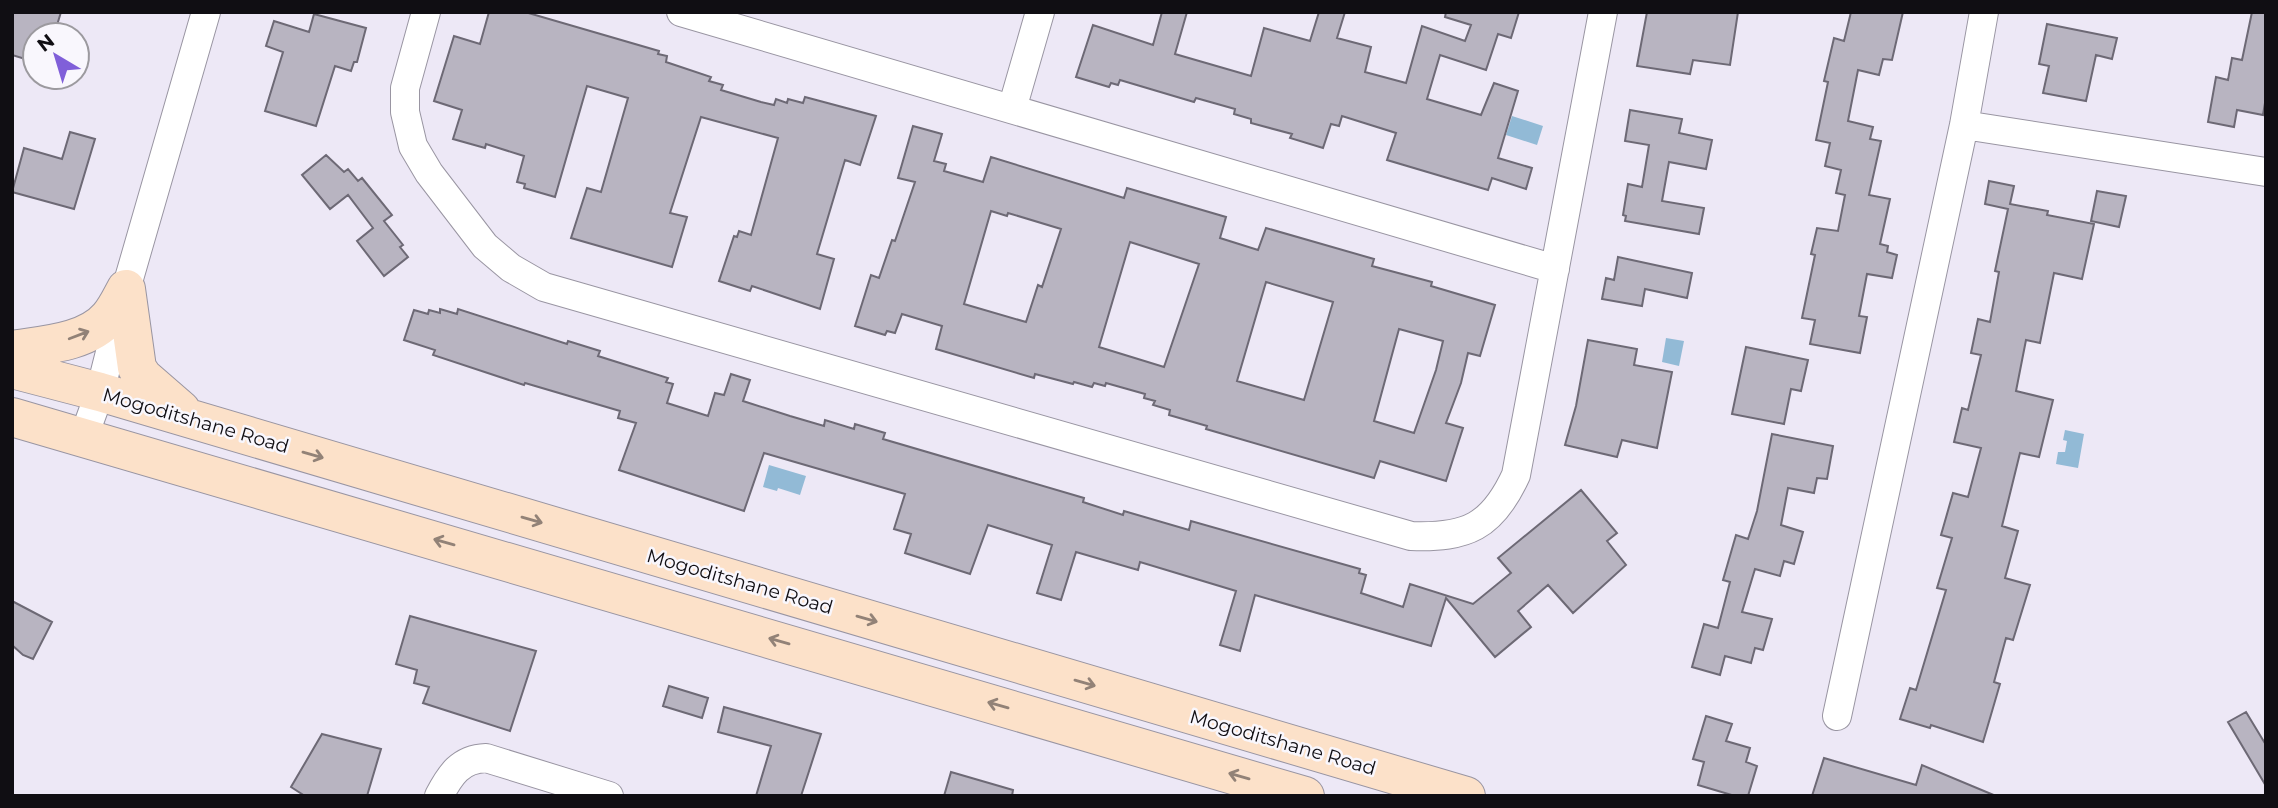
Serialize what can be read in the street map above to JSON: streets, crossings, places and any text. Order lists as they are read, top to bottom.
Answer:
{
  "streets": {
    "main road": ["Mogoditshane Road"]
  },
  "north": "top left"
}
